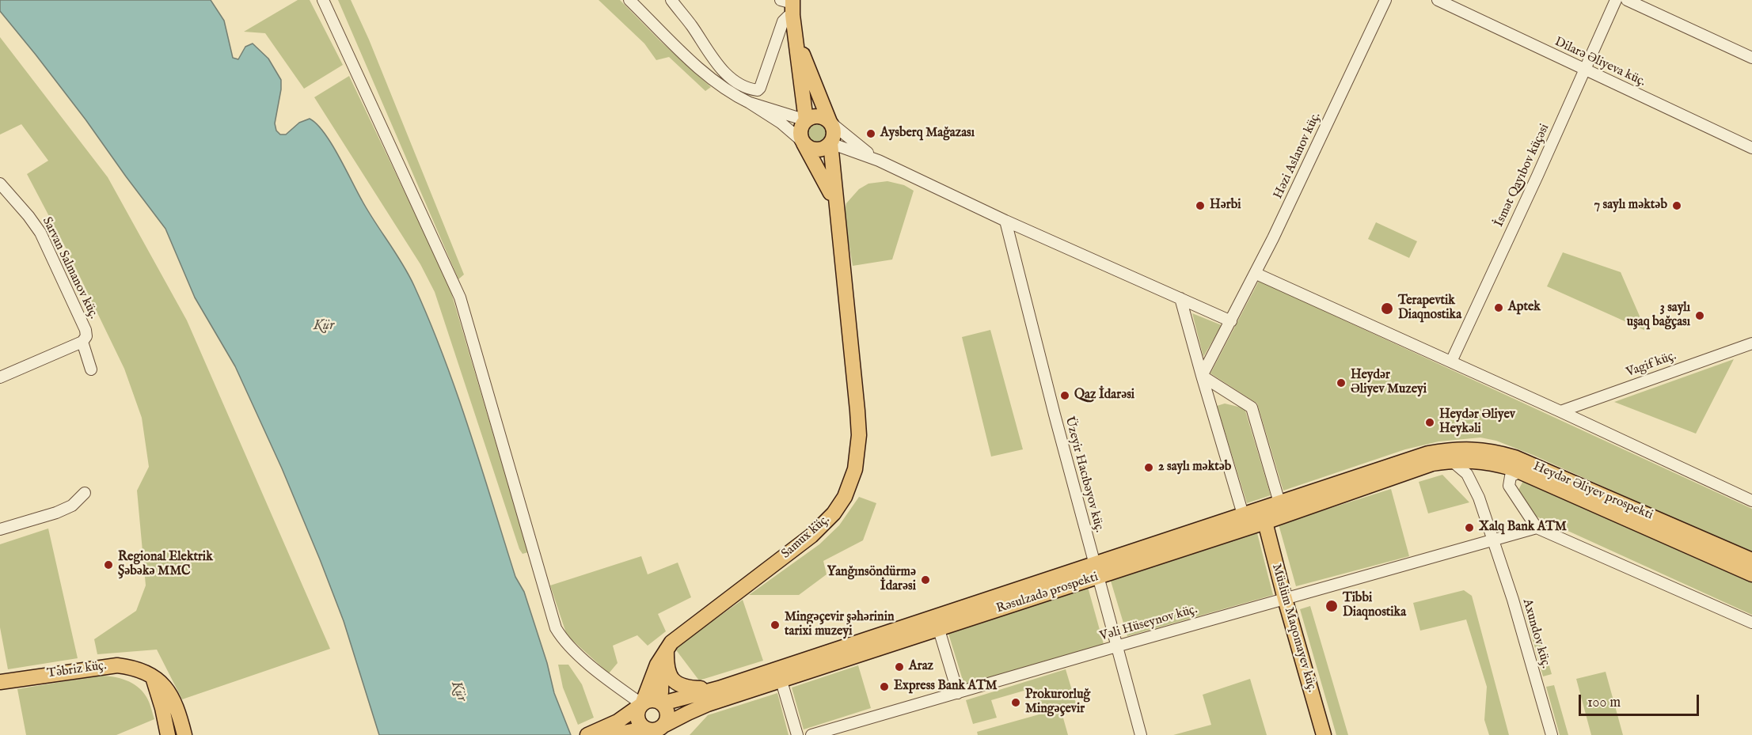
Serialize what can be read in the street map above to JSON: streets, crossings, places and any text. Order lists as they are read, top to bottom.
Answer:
{
  "streets": {
    "main road": [
      "Heydər Əliyev prospekti",
      "Samux küç.",
      "Rəsulzadə prospekti",
      "Müslüm Maqomayev küç.",
      "Təbriz küç."
    ],
    "street": [
      "Dilarə Əliyeva küç.",
      "Həzi Aslanov küç.",
      "İsmət Qayıbov küçəsi",
      "Sarvan Salmanov küç.",
      "Vagif küç.",
      "Üzeyir Hacıbəyov küç.",
      "Vəli Hüseynov küç.",
      "Axundov küç."
    ]
  },
  "crossings": [
    ["Dilarə Əliyeva küç.", "İsmət Qayıbov küçəsi"],
    ["Üzeyir Hacıbəyov küç.", "Rəsulzadə prospekti"],
    ["Üzeyir Hacıbəyov küç.", "Vəli Hüseynov küç."],
    ["Heydər Əliyev prospekti", "Rəsulzadə prospekti"],
    ["Heydər Əliyev prospekti", "Axundov küç."],
    ["Samux küç.", "Rəsulzadə prospekti"],
    ["Rəsulzadə prospekti", "Müslüm Maqomayev küç."],
    ["Vəli Hüseynov küç.", "Müslüm Maqomayev küç."],
    ["Vəli Hüseynov küç.", "Axundov küç."]
  ],
  "water": ["Kür"],
  "places": [
    "Aysberq Mağazası",
    "Hərbi",
    "7 saylı məktəb",
    "Aptek",
    "Terapevtik Diaqnostika",
    "3 saylı uşaq bağçası",
    "Heydər Əliyev Muzeyi",
    "Qaz İdarəsi",
    "Heydər Əliyev Heykəli",
    "2 saylı məktəb",
    "Xalq Bank ATM",
    "Regional Elektrik Şəbəkə MMC",
    "Yanğınsöndürmə İdarəsi",
    "Tibbi Diaqnostika",
    "Mingəçevir şəhərinin tarixi muzeyi",
    "Araz",
    "Express Bank ATM",
    "Prokurorluğ Mingəçevir"
  ],
  "scale_bar": "100 m"
}
